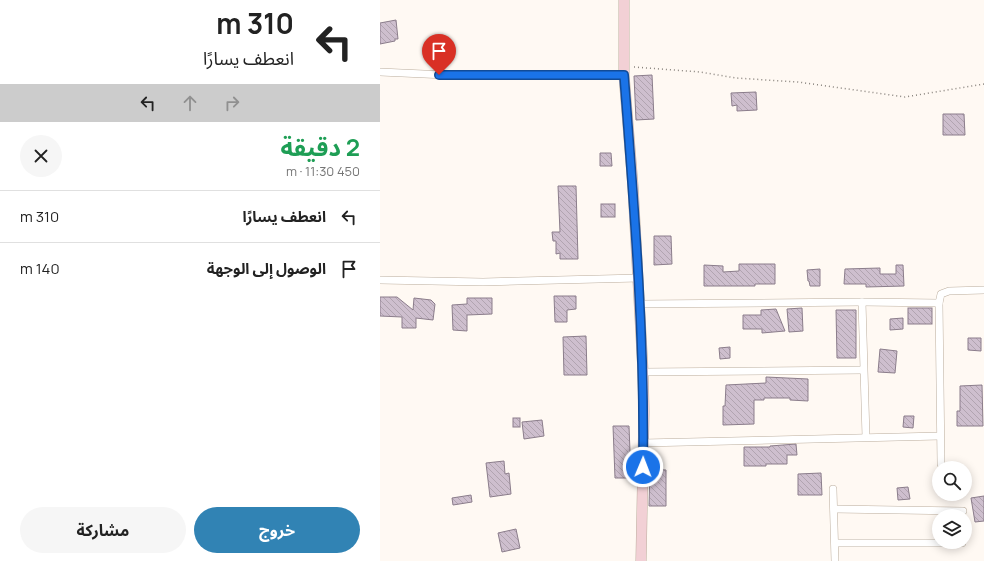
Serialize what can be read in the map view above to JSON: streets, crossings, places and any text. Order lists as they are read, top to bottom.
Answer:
{
  "page": {
    "turn": ["310 m", "انعطف يسارًا"],
    "heading": ["2 دقيقة", "450 m · 11:30"],
    "list": [
      {
        "name": "انعطف يسارًا",
        "value": "310 m"
      },
      {
        "name": "الوصول إلى الوجهة",
        "value": "140 m"
      }
    ],
    "buttons": ["خروج", "مشاركة"]
  }
}
